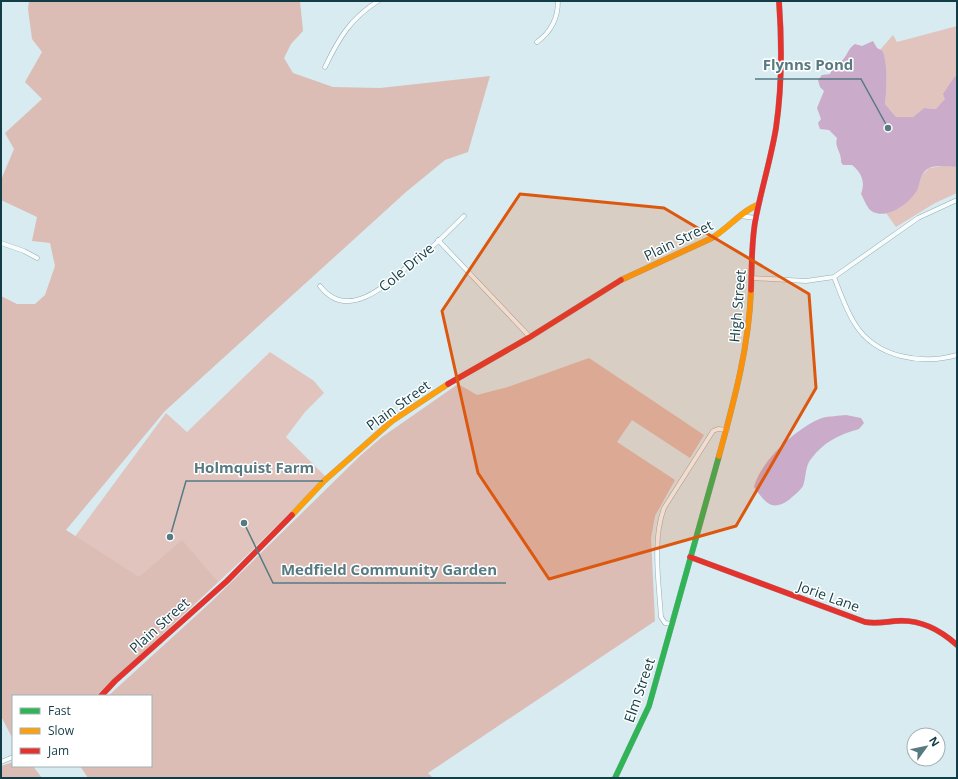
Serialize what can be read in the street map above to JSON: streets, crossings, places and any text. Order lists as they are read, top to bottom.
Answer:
{
  "streets": {
    "street": [
      "Plain Street",
      "Cole Drive",
      "High Street",
      "Jorie Lane",
      "Elm Street"
    ]
  },
  "crossings": [
    ["Plain Street", "High Street"],
    ["High Street", "Jorie Lane"],
    ["High Street", "Elm Street"]
  ],
  "places": ["Flynns Pond", "Medfield Community Garden", "Holmquist Farm"],
  "legend": ["Fast", "Slow", "Jam"],
  "north": "top right"
}
